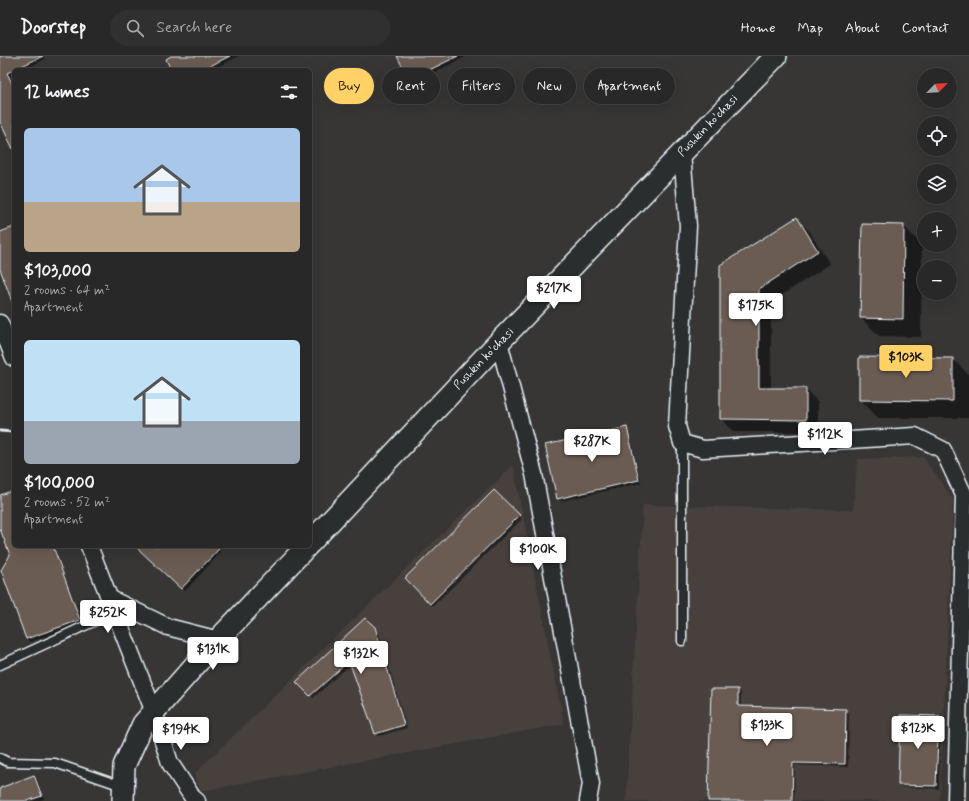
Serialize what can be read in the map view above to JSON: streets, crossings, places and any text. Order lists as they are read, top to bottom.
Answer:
{
  "streets": {
    "street": ["Pushkin ko'chasi"]
  },
  "north": "top right",
  "page": {
    "header": "Doorstep",
    "search": "Search here",
    "nav": [
      "Home",
      "Map",
      "About",
      "Contact"
    ],
    "map_buttons": ["+", "−"],
    "chip": [
      "Buy",
      "Rent",
      "Filters",
      "New",
      "Apartment"
    ],
    "heading": "12 homes",
    "list": [
      {
        "name": "$103,000",
        "note": "2 rooms · 64 m² · Apartment"
      },
      {
        "name": "$100,000",
        "note": "2 rooms · 52 m² · Apartment"
      }
    ],
    "price": [
      "$217K",
      "$175K",
      "$103K",
      "$112K",
      "$287K",
      "$100K",
      "$252K",
      "$131K",
      "$132K",
      "$133K",
      "$123K",
      "$194K"
    ]
  }
}
